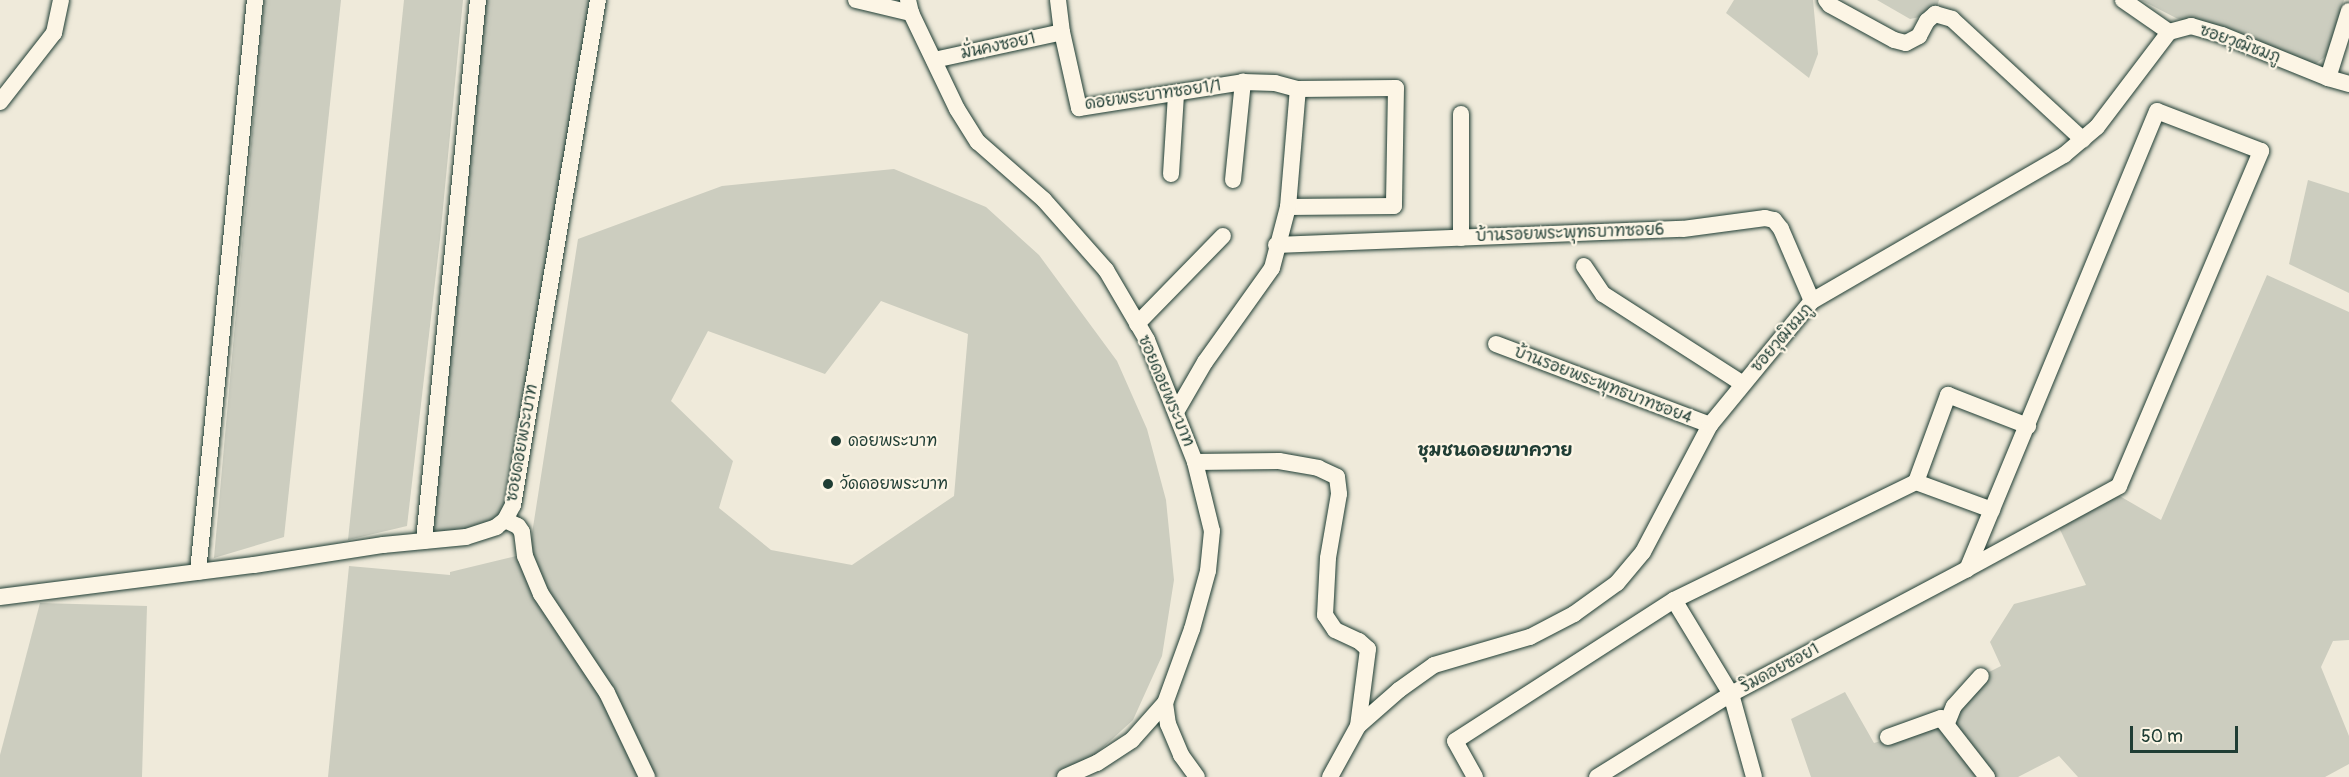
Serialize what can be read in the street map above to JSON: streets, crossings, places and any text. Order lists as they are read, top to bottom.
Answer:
{
  "streets": {
    "street": [
      "ซอยวุฒิชมภู",
      "มั่นคงซอย1",
      "ดอยพระบาทซอย1/1",
      "บ้านรอยพระพุทธบาทซอย6",
      "บ้านรอยพระพุทธบาทซอย4",
      "ซอยดอยพระบาท",
      "ริมดอยซอย1"
    ]
  },
  "crossings": [
    ["ซอยวุฒิชมภู", "บ้านรอยพระพุทธบาทซอย6"],
    ["ซอยวุฒิชมภู", "บ้านรอยพระพุทธบาทซอย4"],
    ["มั่นคงซอย1", "ดอยพระบาทซอย1/1"],
    ["มั่นคงซอย1", "ซอยดอยพระบาท"]
  ],
  "districts": ["ชุมชนดอยเขาควาย"],
  "places": ["ดอยพระบาท", "วัดดอยพระบาท"],
  "scale_bar": "50 m"
}
